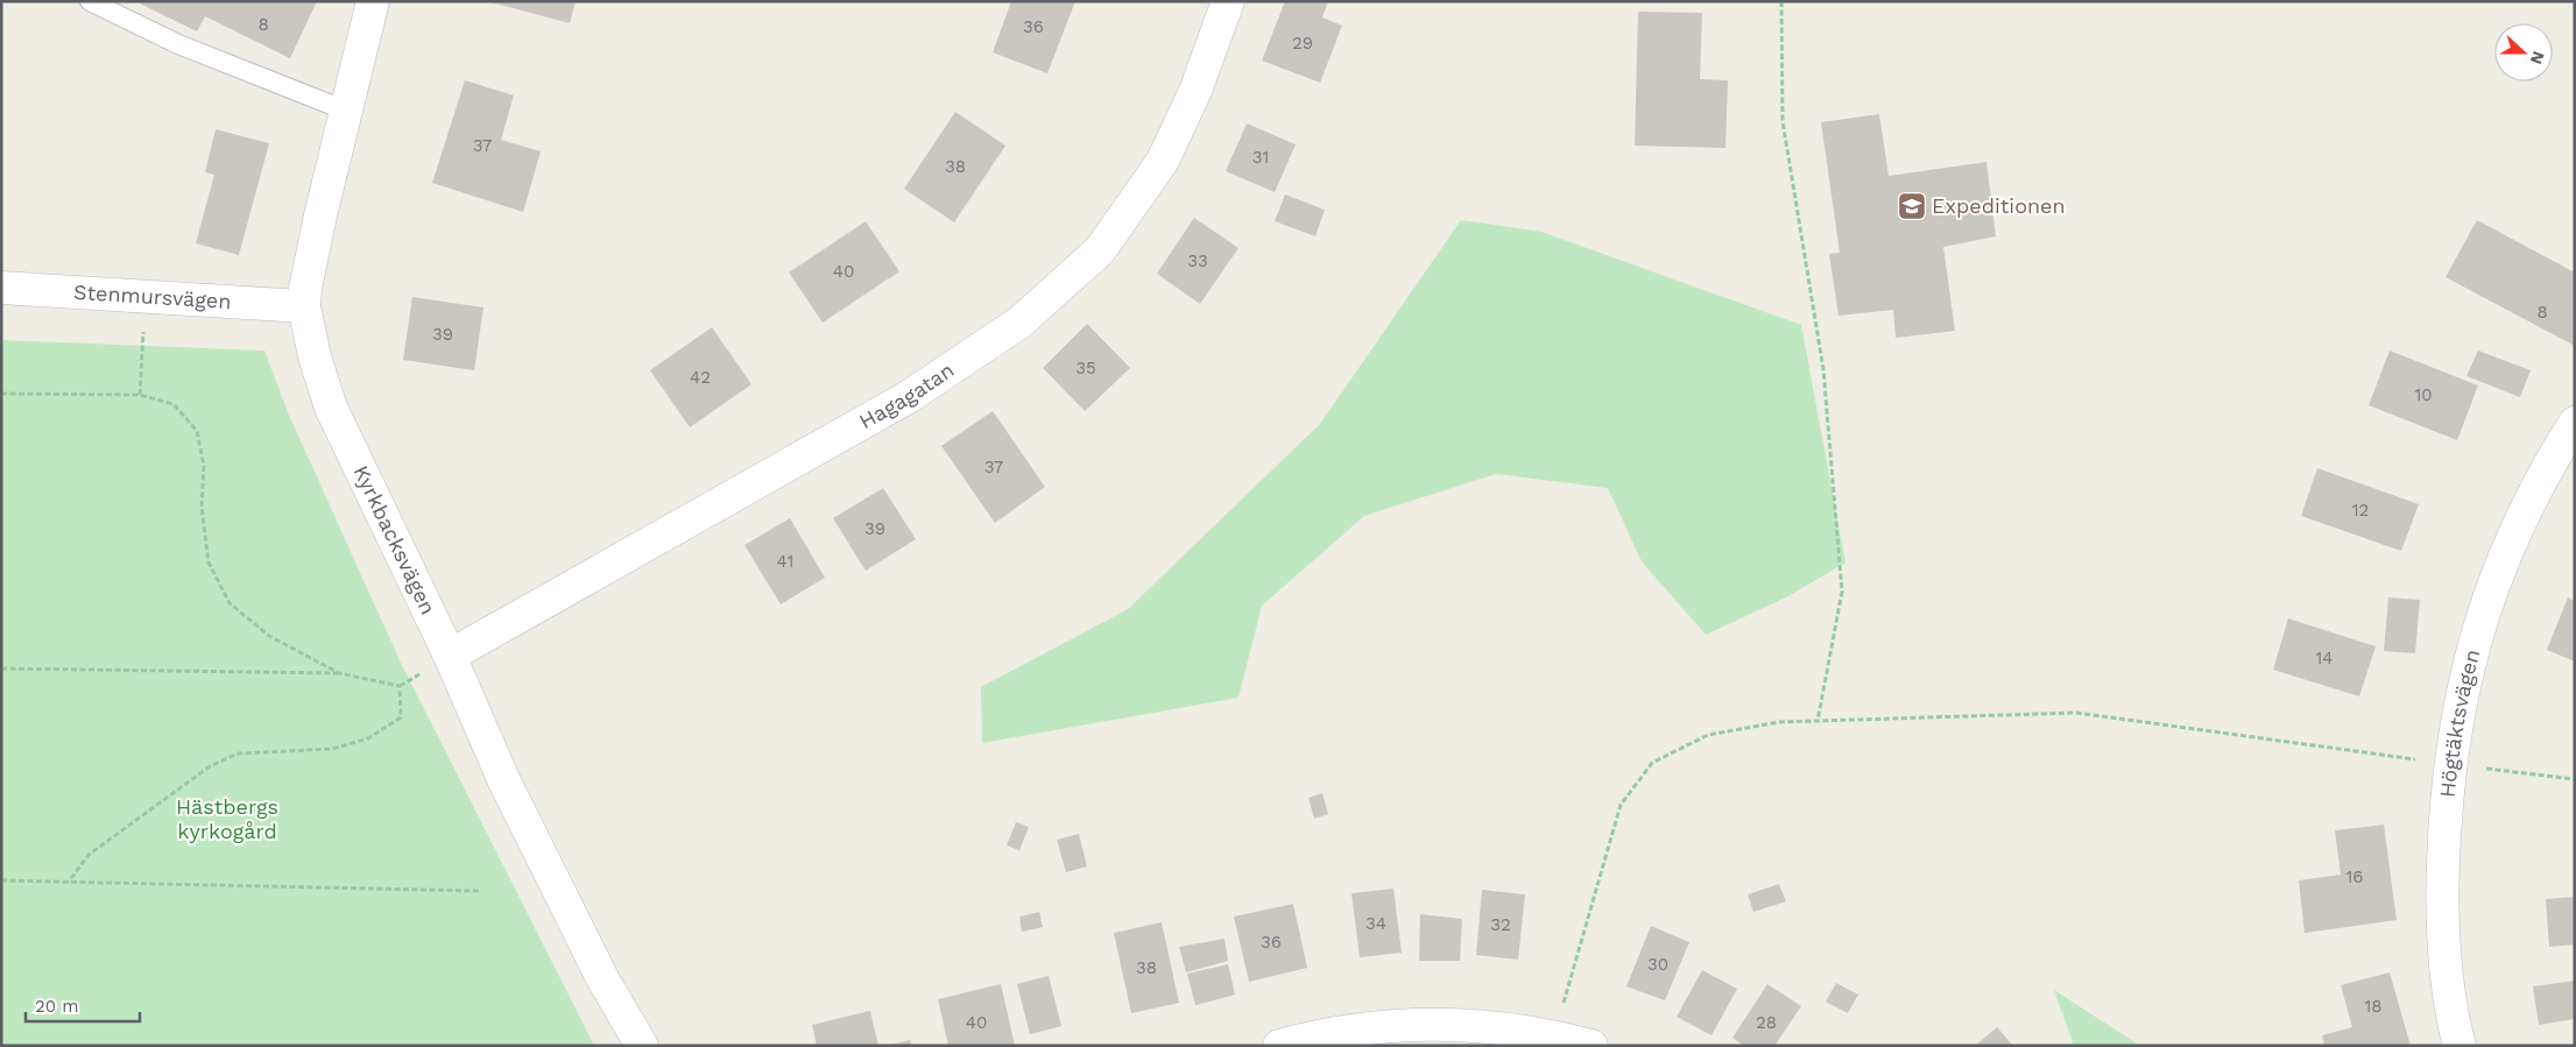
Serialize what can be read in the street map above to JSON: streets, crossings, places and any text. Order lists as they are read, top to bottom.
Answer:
{
  "streets": {
    "street": [
      "Stenmursvägen",
      "Hagagatan",
      "Kyrkbacksvägen",
      "Högtäktsvägen"
    ]
  },
  "crossings": [
    ["Stenmursvägen", "Kyrkbacksvägen"],
    ["Hagagatan", "Kyrkbacksvägen"]
  ],
  "parks": ["Hästbergs kyrkogård"],
  "places": {
    "school or university": ["Expeditionen"]
  },
  "house_numbers": [
    "8",
    "36",
    "29",
    "37",
    "31",
    "38",
    "33",
    "40",
    "8",
    "39",
    "35",
    "42",
    "10",
    "37",
    "12",
    "39",
    "41",
    "14",
    "16",
    "34",
    "32",
    "36",
    "30",
    "38",
    "18",
    "40",
    "28"
  ],
  "scale_bar": "20 m",
  "north": "right"
}
